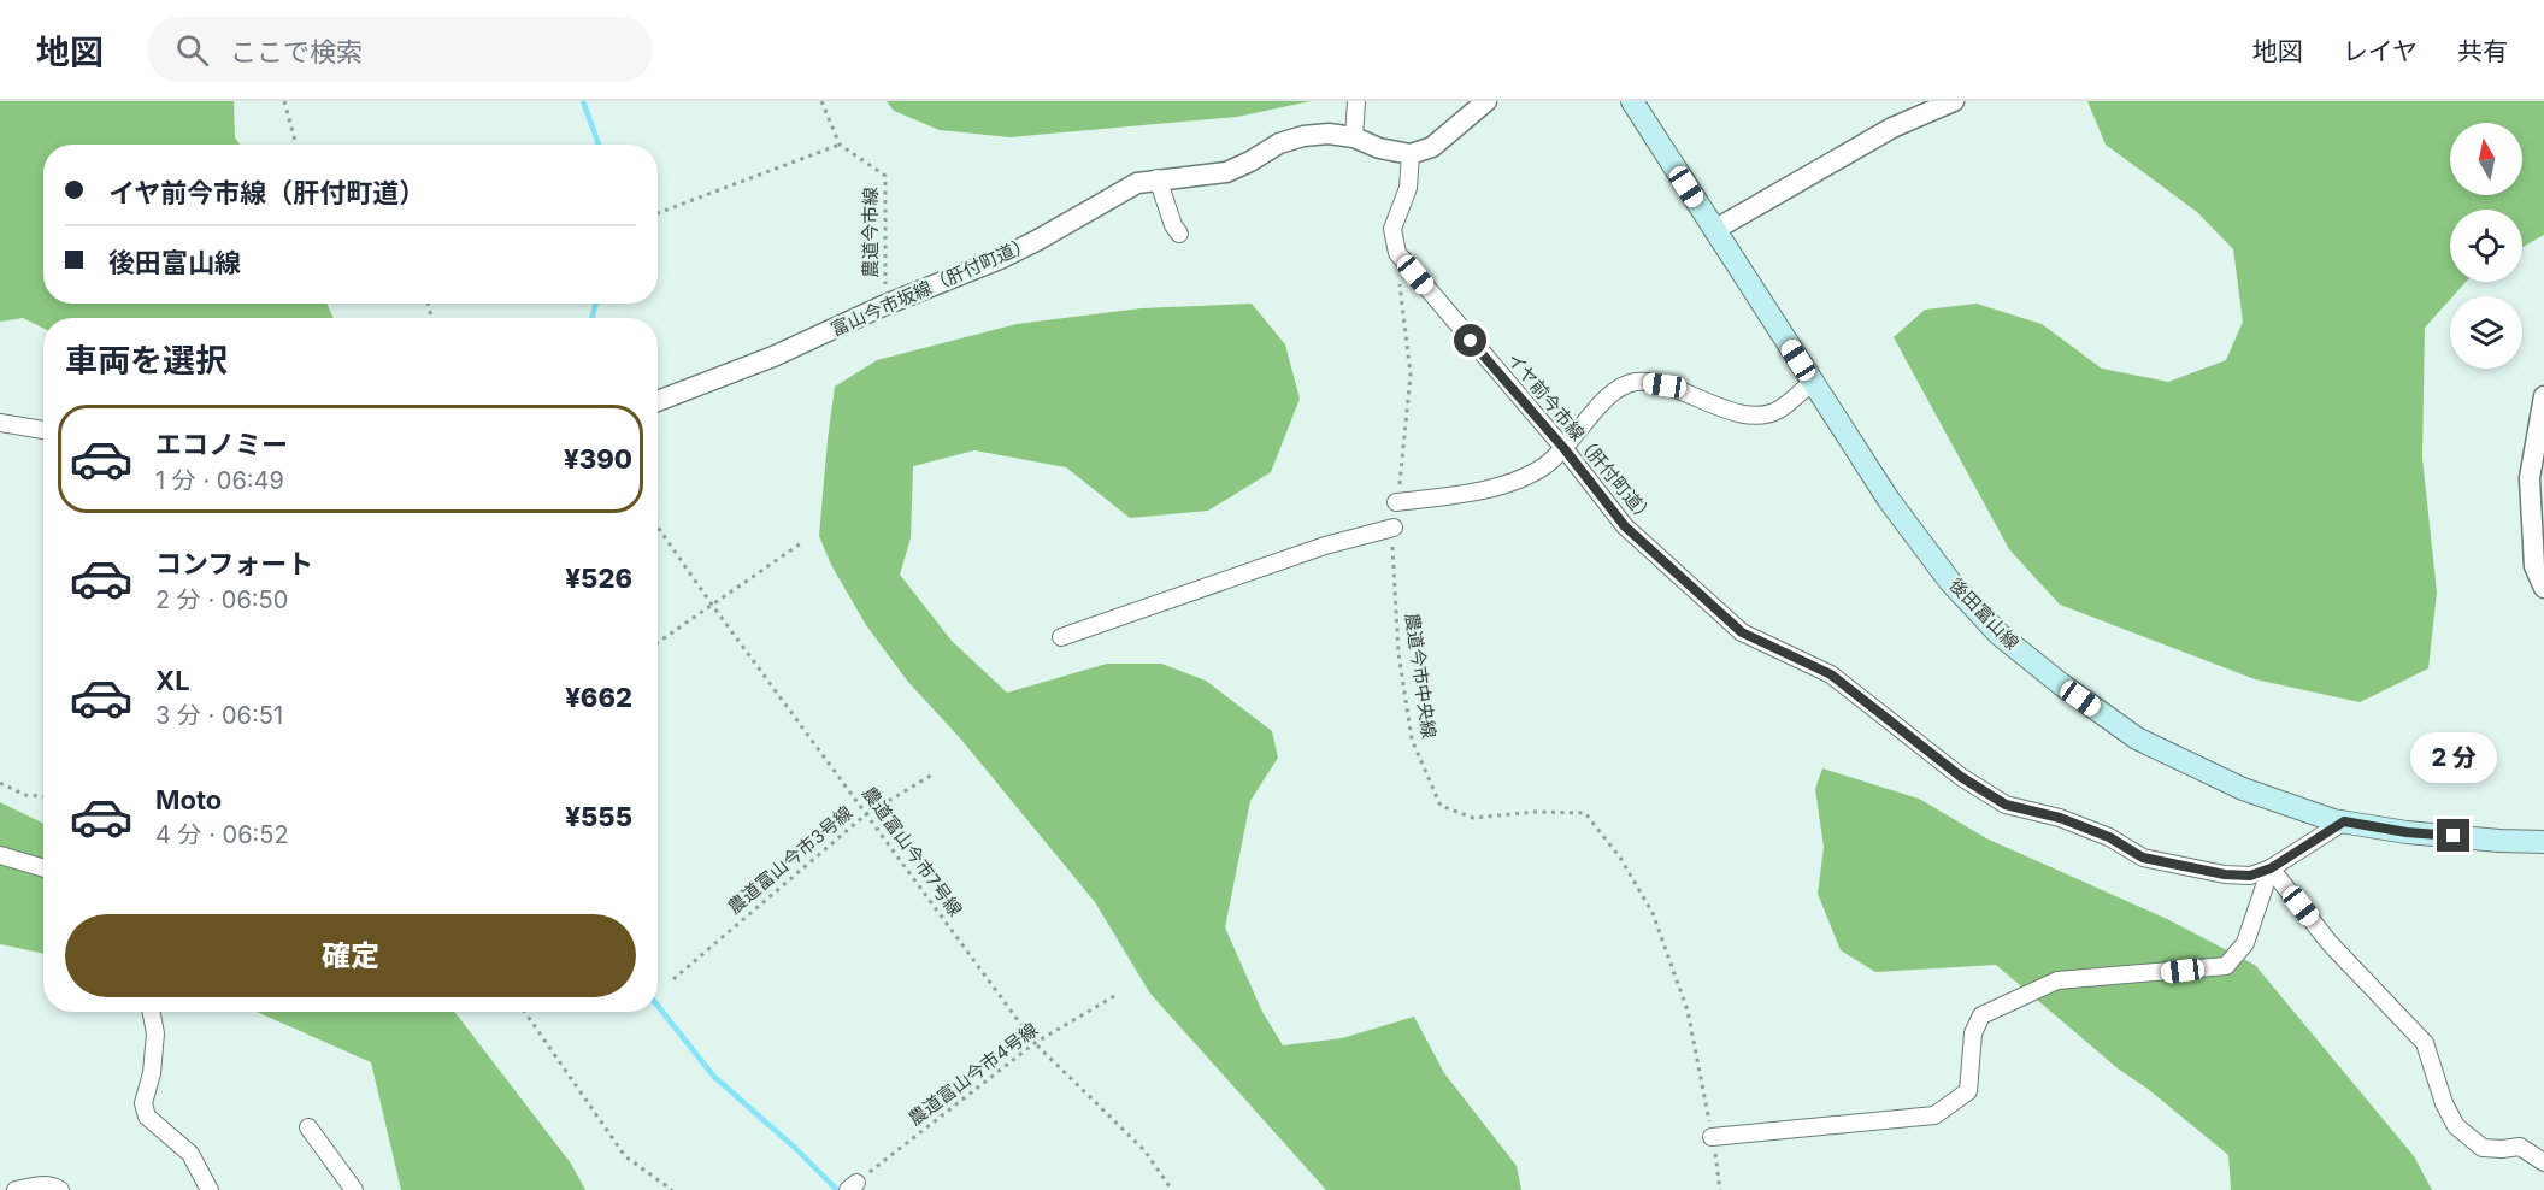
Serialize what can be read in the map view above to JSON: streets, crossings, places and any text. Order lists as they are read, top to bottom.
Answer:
{
  "streets": {
    "main road": ["後田富山線"],
    "street": ["富山今市坂線（肝付町道）", "イヤ前今市線（肝付町道）"],
    "path": [
      "農道今市線",
      "農道今市中央線",
      "農道富山今市7号線",
      "農道富山今市3号線",
      "農道富山今市4号線"
    ]
  },
  "crossings": [
    ["農道今市線", "富山今市坂線（肝付町道）"],
    ["農道富山今市7号線", "農道富山今市3号線"],
    ["農道富山今市7号線", "農道富山今市4号線"]
  ],
  "north": "top",
  "page": {
    "header": "地図",
    "search": "ここで検索",
    "nav": ["地図", "レイヤ", "共有"],
    "banner": ["イヤ前今市線（肝付町道）", "後田富山線"],
    "heading": "車両を選択",
    "list": [
      {
        "name": "エコノミー",
        "note": "1 分 · 06:49",
        "value": "¥390"
      },
      {
        "name": "コンフォート",
        "note": "2 分 · 06:50",
        "value": "¥526"
      },
      {
        "name": "XL",
        "note": "3 分 · 06:51",
        "value": "¥662"
      },
      {
        "name": "Moto",
        "note": "4 分 · 06:52",
        "value": "¥555"
      }
    ],
    "bubble": "2 分",
    "buttons": "確定"
  }
}
